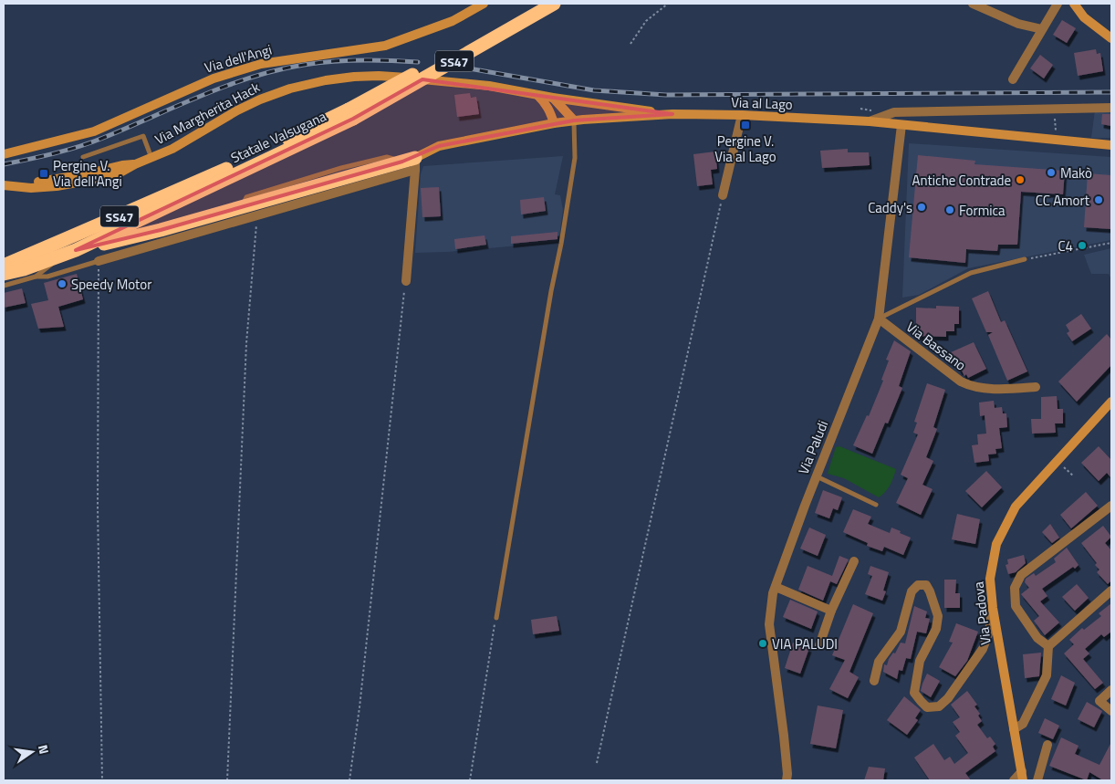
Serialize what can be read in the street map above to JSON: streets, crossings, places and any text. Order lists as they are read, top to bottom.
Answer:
{
  "streets": {
    "highway": ["SS47", "Statale Valsugana"],
    "main road": [
      "Via dell'Angi",
      "Via al Lago",
      "Via Margherita Hack",
      "Via Padova"
    ],
    "street": ["Via Bassano", "Via Paludi"]
  },
  "crossings": [
    ["Via al Lago", "Via Margherita Hack"],
    ["Via al Lago", "Via Paludi"],
    ["Via Bassano", "Via Paludi"]
  ],
  "places": {
    "transit": ["Pergine V. Via al Lago", "Pergine V. Via dell'Angi"],
    "other": [
      "Makò",
      "Antiche Contrade",
      "CC Amort",
      "Caddy's",
      "Formica",
      "C4",
      "Speedy Motor",
      "VIA PALUDI"
    ]
  },
  "north": "right"
}
